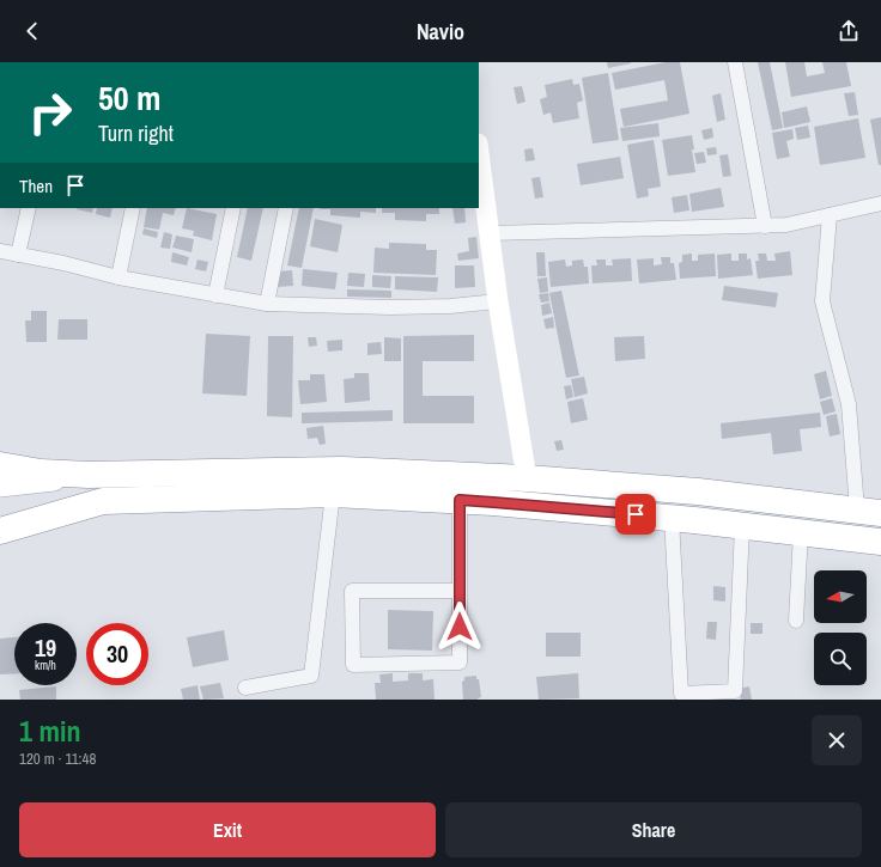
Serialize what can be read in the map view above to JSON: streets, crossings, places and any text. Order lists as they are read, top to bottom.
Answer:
{
  "north": "left",
  "page": {
    "header": "Navio",
    "turn": ["50 m", "Turn right"],
    "then": "Then",
    "speed": "19 km/h",
    "limit": "30",
    "heading": ["1 min", "120 m · 11:48"],
    "buttons": ["Exit", "Share"]
  }
}
